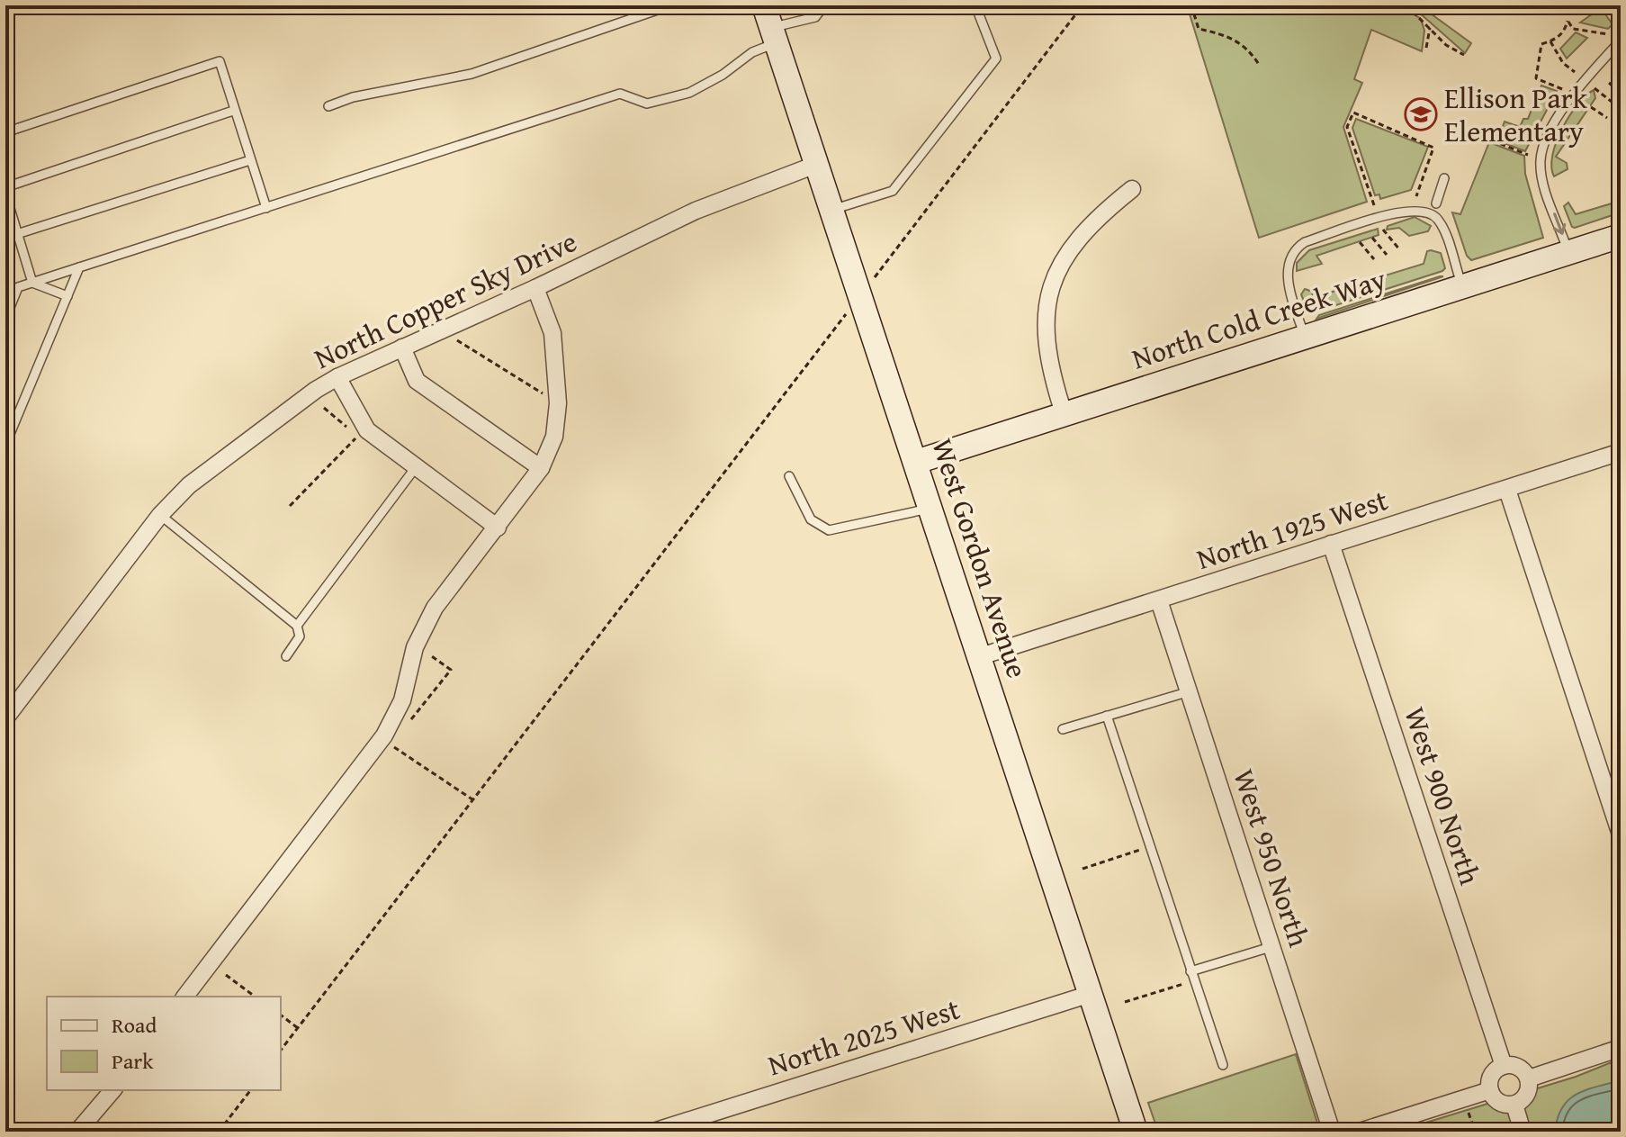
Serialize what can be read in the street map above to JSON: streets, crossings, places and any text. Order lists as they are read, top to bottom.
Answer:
{
  "streets": {
    "main road": ["North Cold Creek Way", "West Gordon Avenue"],
    "street": [
      "North Copper Sky Drive",
      "North 1925 West",
      "West 900 North",
      "West 950 North",
      "North 2025 West"
    ]
  },
  "crossings": [
    ["North Copper Sky Drive", "West Gordon Avenue"],
    ["North Cold Creek Way", "West Gordon Avenue"],
    ["North 1925 West", "West Gordon Avenue"],
    ["North 1925 West", "West 900 North"],
    ["North 1925 West", "West 950 North"],
    ["West Gordon Avenue", "North 2025 West"]
  ],
  "places": {
    "school or university": ["Ellison Park Elementary"]
  },
  "legend": ["Road", "Park"]
}
